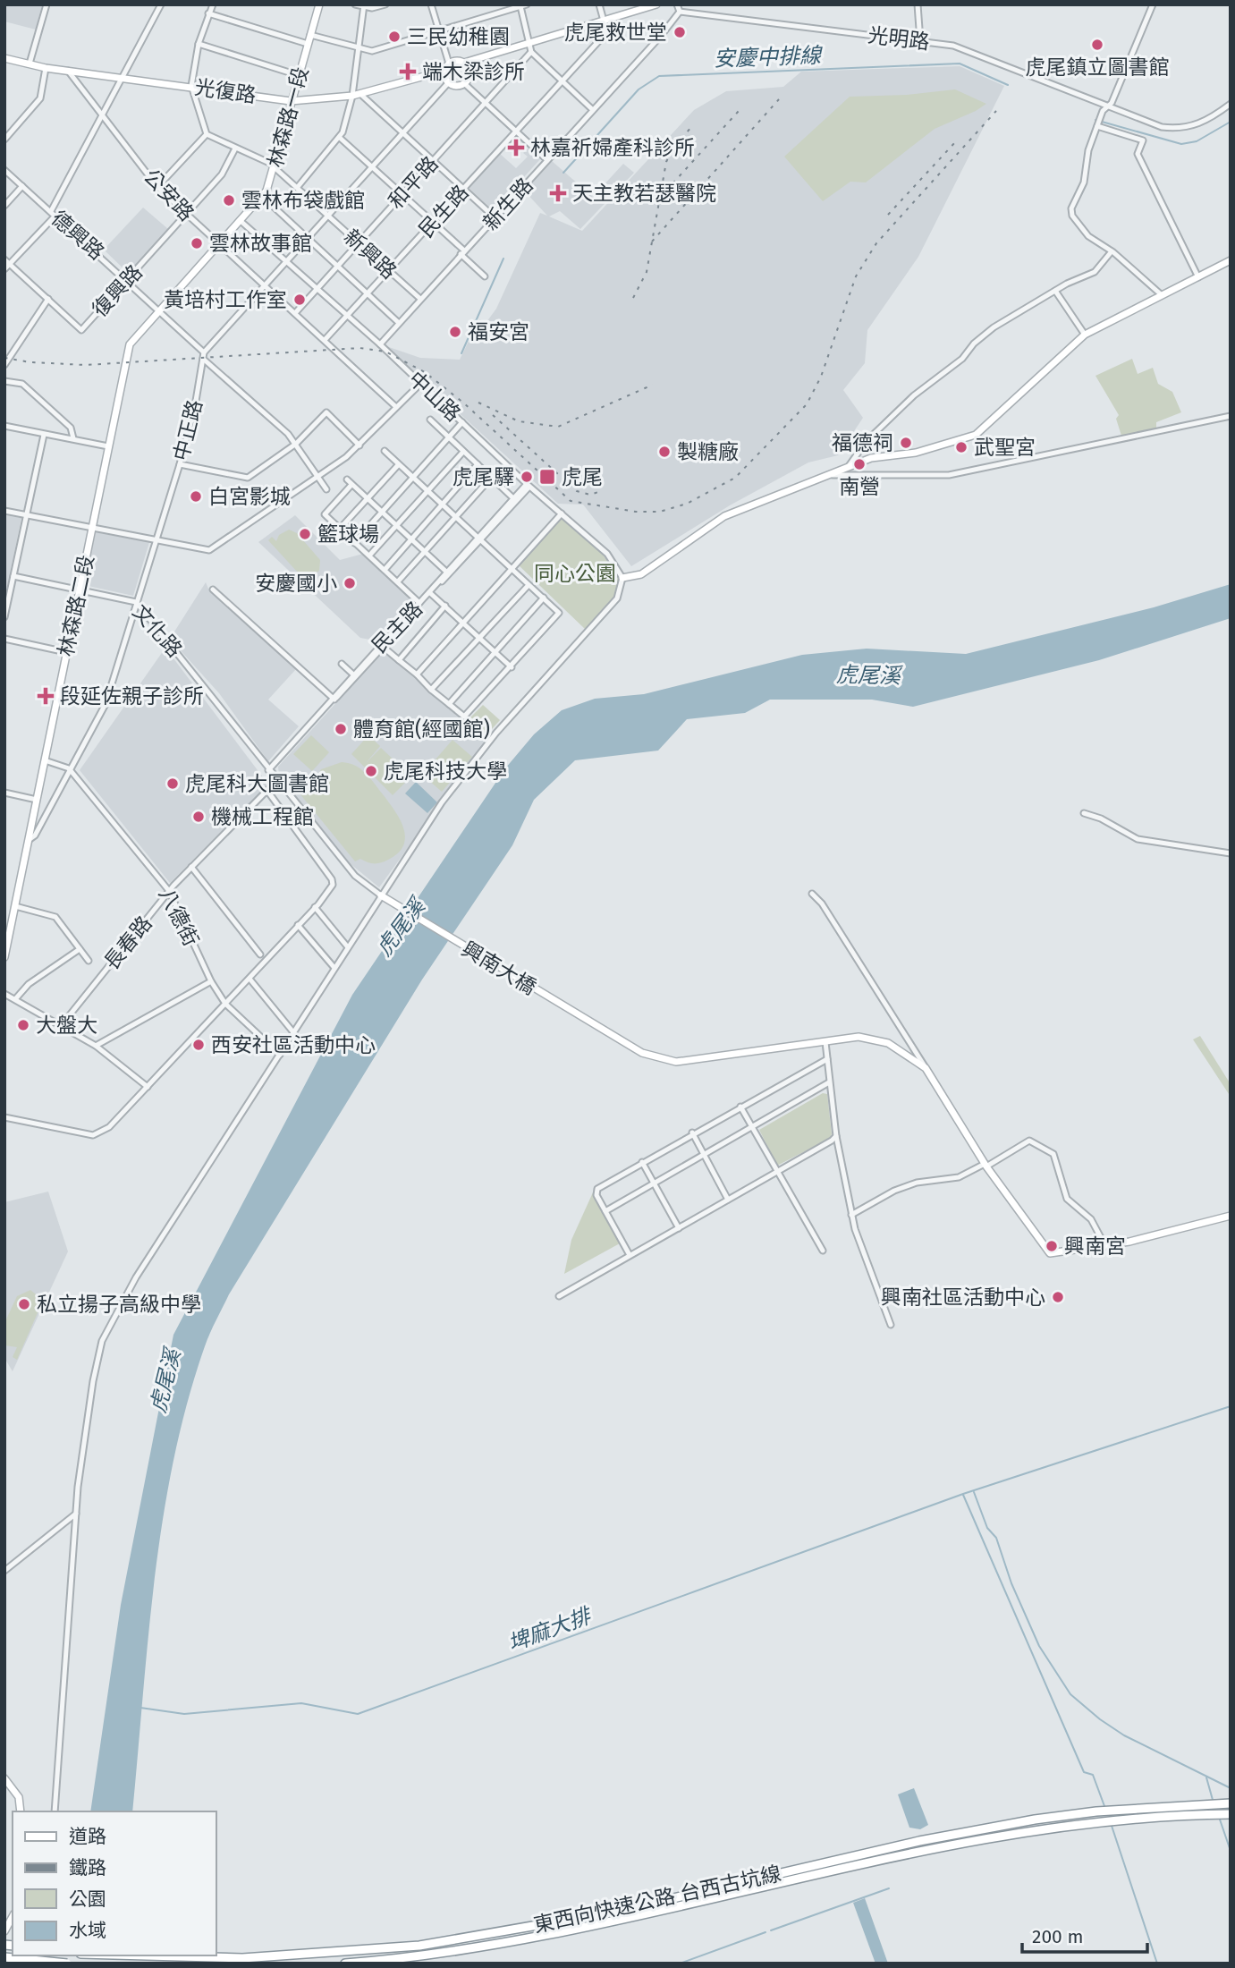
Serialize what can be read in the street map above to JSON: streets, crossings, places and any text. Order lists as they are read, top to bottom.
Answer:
{
  "streets": {
    "highway": ["東西向快速公路 台西古坑線"],
    "street": [
      "光明路",
      "光復路",
      "林森路一段",
      "和平路",
      "公安路",
      "新生路",
      "民生路",
      "德興路",
      "新興路",
      "復興路",
      "中山路",
      "中正路",
      "林森路二段",
      "民主路",
      "文化路",
      "八德街",
      "長春路",
      "興南大橋"
    ]
  },
  "crossings": [
    ["光明路", "新生路"],
    ["光復路", "林森路一段"],
    ["光復路", "公安路"],
    ["光復路", "中正路"],
    ["林森路一段", "公安路"],
    ["林森路一段", "德興路"],
    ["林森路一段", "新興路"],
    ["林森路一段", "中山路"],
    ["林森路一段", "林森路二段"],
    ["和平路", "公安路"],
    ["和平路", "新興路"],
    ["和平路", "中山路"],
    ["公安路", "民生路"],
    ["公安路", "復興路"],
    ["公安路", "中正路"],
    ["新生路", "新興路"],
    ["新生路", "中山路"],
    ["民生路", "新興路"],
    ["民生路", "中山路"],
    ["德興路", "復興路"],
    ["德興路", "中正路"],
    ["新興路", "復興路"],
    ["新興路", "中正路"],
    ["中山路", "中正路"],
    ["中山路", "民主路"],
    ["中正路", "林森路二段"],
    ["中正路", "文化路"],
    ["中正路", "八德街"],
    ["林森路二段", "文化路"],
    ["民主路", "文化路"],
    ["文化路", "長春路"],
    ["文化路", "興南大橋"],
    ["八德街", "長春路"]
  ],
  "water": ["安慶中排線", "虎尾溪", "埤麻大排"],
  "parks": ["同心公園"],
  "places": {
    "other": [
      "虎尾救世堂",
      "三民幼稚園",
      "虎尾鎮立圖書館",
      "雲林布袋戲館",
      "雲林故事館",
      "黃培村工作室",
      "福安宮",
      "福德祠",
      "武聖宮",
      "製糖廠",
      "南營",
      "虎尾驛",
      "白宮影城",
      "籃球場",
      "安慶國小",
      "體育館(經國館)",
      "虎尾科技大學",
      "虎尾科大圖書館",
      "機械工程館",
      "大盤大",
      "西安社區活動中心",
      "興南宮",
      "興南社區活動中心",
      "私立揚子高級中學"
    ],
    "health": [
      "端木梁診所",
      "林嘉祈婦產科診所",
      "天主教若瑟醫院",
      "段延佐親子診所"
    ],
    "transit": ["虎尾"]
  },
  "legend": [
    "道路",
    "鐵路",
    "公園",
    "水域"
  ],
  "scale_bar": "200 m"
}
